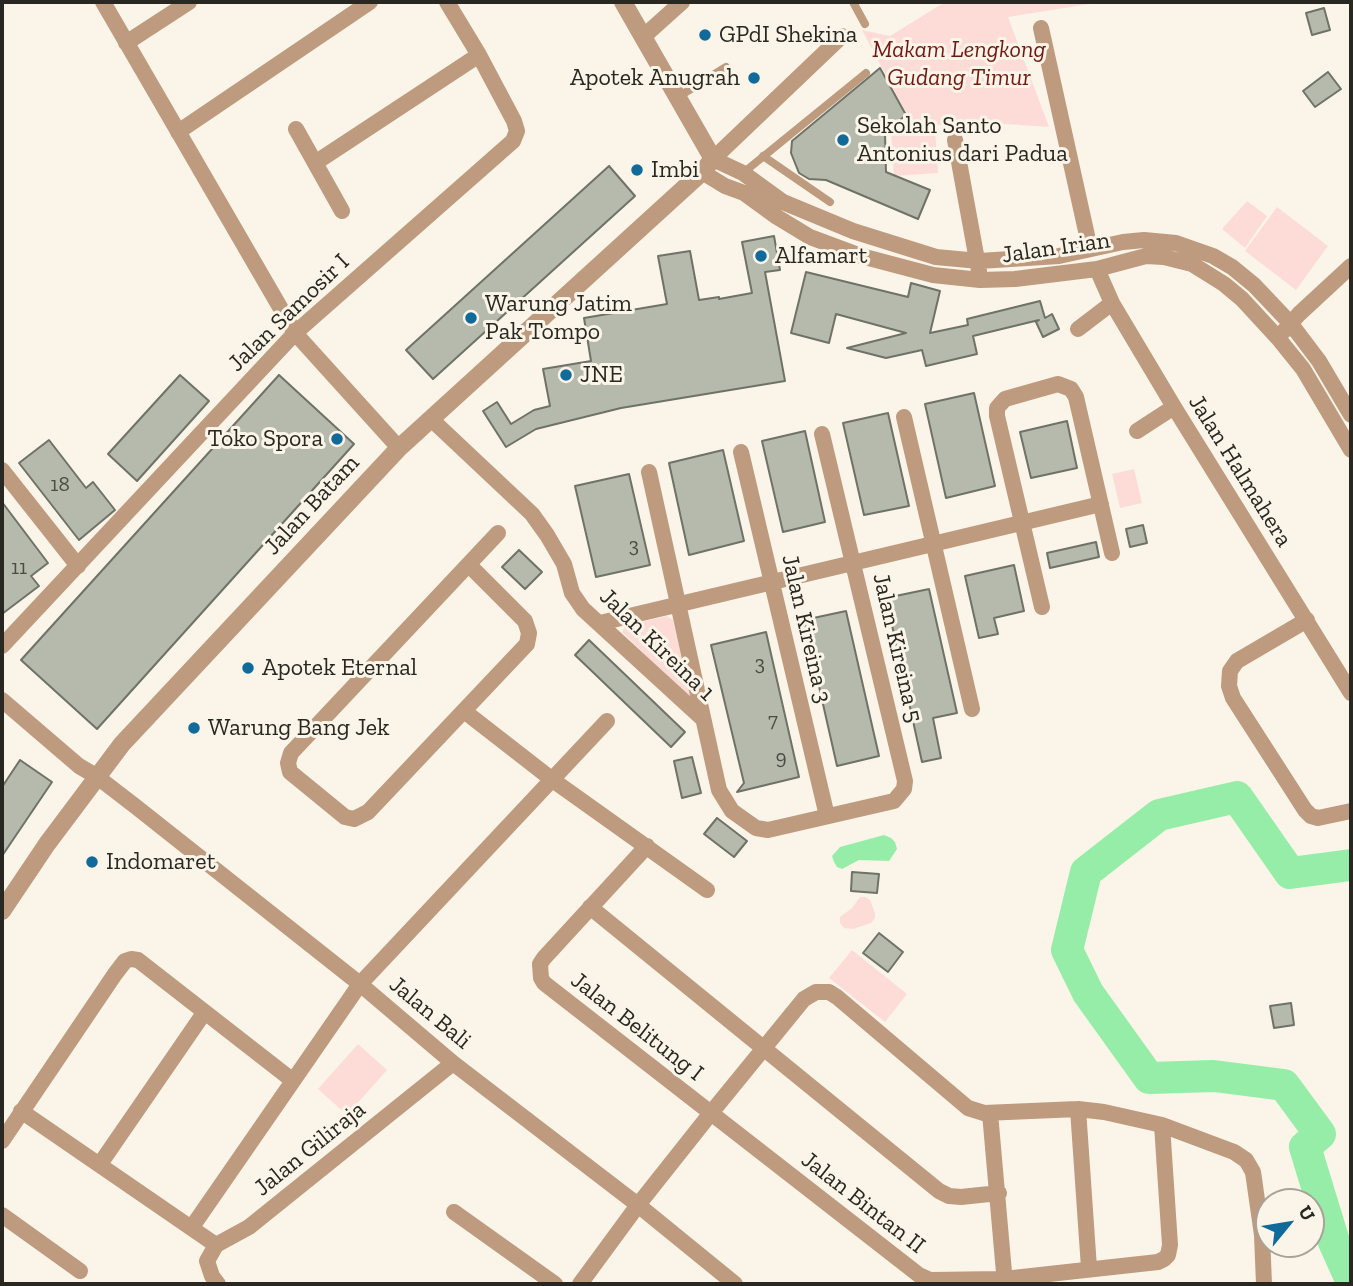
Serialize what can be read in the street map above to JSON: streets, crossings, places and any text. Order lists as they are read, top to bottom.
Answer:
{
  "streets": {
    "street": [
      "Jalan Irian",
      "Jalan Samosir I",
      "Jalan Halmahera",
      "Jalan Batam",
      "Jalan Kireina 3",
      "Jalan Kireina 1",
      "Jalan Kireina 5",
      "Jalan Bali",
      "Jalan Belitung I",
      "Jalan Giliraja",
      "Jalan Bintan II"
    ]
  },
  "crossings": [
    ["Jalan Irian", "Jalan Halmahera"],
    ["Jalan Irian", "Jalan Batam"],
    ["Jalan Batam", "Jalan Kireina 1"],
    ["Jalan Batam", "Jalan Bali"],
    ["Jalan Kireina 3", "Jalan Kireina 1"],
    ["Jalan Kireina 3", "Jalan Kireina 5"],
    ["Jalan Kireina 1", "Jalan Kireina 5"],
    ["Jalan Bali", "Jalan Giliraja"],
    ["Jalan Belitung I", "Jalan Bintan II"]
  ],
  "parks": ["Makam Lengkong Gudang Timur"],
  "places": [
    "GPdI Shekina",
    "Apotek Anugrah",
    "Sekolah Santo Antonius dari Padua",
    "Imbi",
    "Alfamart",
    "Warung Jatim Pak Tompo",
    "JNE",
    "Toko Spora",
    "Apotek Eternal",
    "Warung Bang Jek",
    "Indomaret"
  ],
  "house_numbers": [
    "18",
    "3",
    "11",
    "3",
    "7",
    "9"
  ],
  "north": "top right"
}
